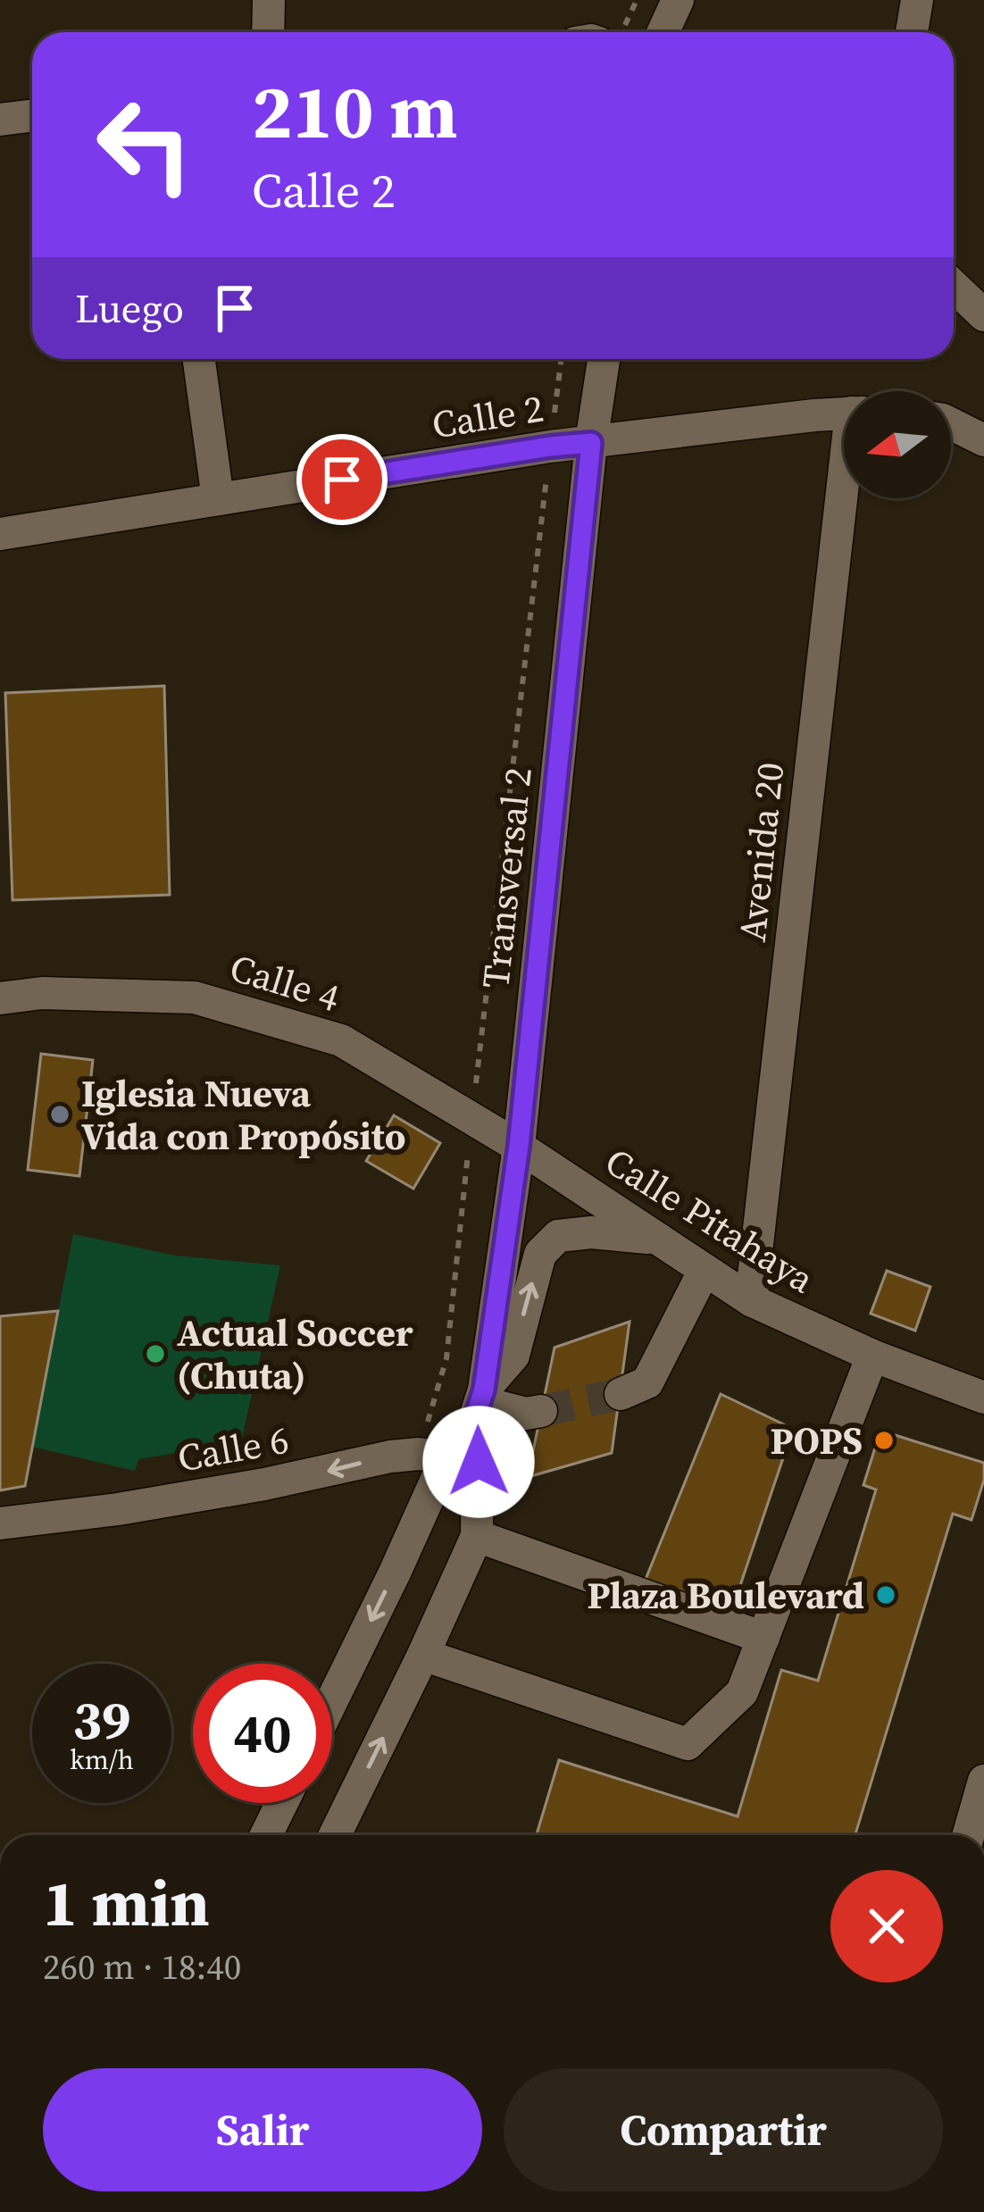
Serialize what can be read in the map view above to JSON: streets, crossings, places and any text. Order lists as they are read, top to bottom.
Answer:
{
  "streets": {
    "street": [
      "Calle 2",
      "Avenida 20",
      "Transversal 2",
      "Calle 4",
      "Calle Pitahaya",
      "Calle 6"
    ]
  },
  "crossings": [
    ["Calle 2", "Transversal 2"],
    ["Avenida 20", "Calle Pitahaya"],
    ["Transversal 2", "Calle 4"],
    ["Transversal 2", "Calle Pitahaya"],
    ["Transversal 2", "Calle 6"],
    ["Calle 4", "Calle Pitahaya"]
  ],
  "one_way": ["Calle 6"],
  "places": [
    "Iglesia Nueva Vida con Propósito",
    "Actual Soccer (Chuta)",
    "POPS",
    "Plaza Boulevard"
  ],
  "north": "left",
  "page": {
    "turn": ["210 m", "Calle 2"],
    "then": "Luego",
    "speed": "39 km/h",
    "limit": "40",
    "heading": ["1 min", "260 m · 18:40"],
    "buttons": ["Salir", "Compartir"]
  }
}
